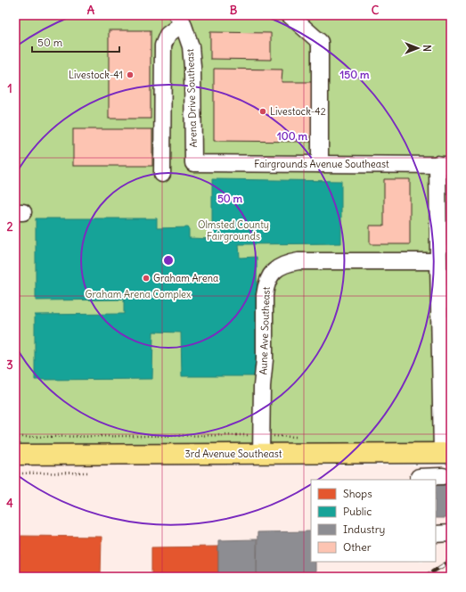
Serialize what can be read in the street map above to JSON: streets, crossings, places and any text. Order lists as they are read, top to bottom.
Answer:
{
  "streets": {
    "main road": ["3rd Avenue Southeast"],
    "street": ["Arena Drive Southeast", "Fairgrounds Avenue Southeast", "Aune Ave Southeast"]
  },
  "crossings": [
    ["Arena Drive Southeast", "Fairgrounds Avenue Southeast"],
    ["Aune Ave Southeast", "3rd Avenue Southeast"]
  ],
  "parks": ["Olmsted County Fairgrounds", "Graham Arena Complex"],
  "places": ["Livestock-41", "Livestock-42", "Graham Arena"],
  "legend": [
    "Shops",
    "Public",
    "Industry",
    "Other"
  ],
  "scale_bar": "50 m",
  "north": "right",
  "grid": {
    "columns": ["A", "B", "C"],
    "rows": [
      "1",
      "2",
      "3",
      "4"
    ]
  },
  "rings": ["150 m", "100 m", "50 m"]
}
